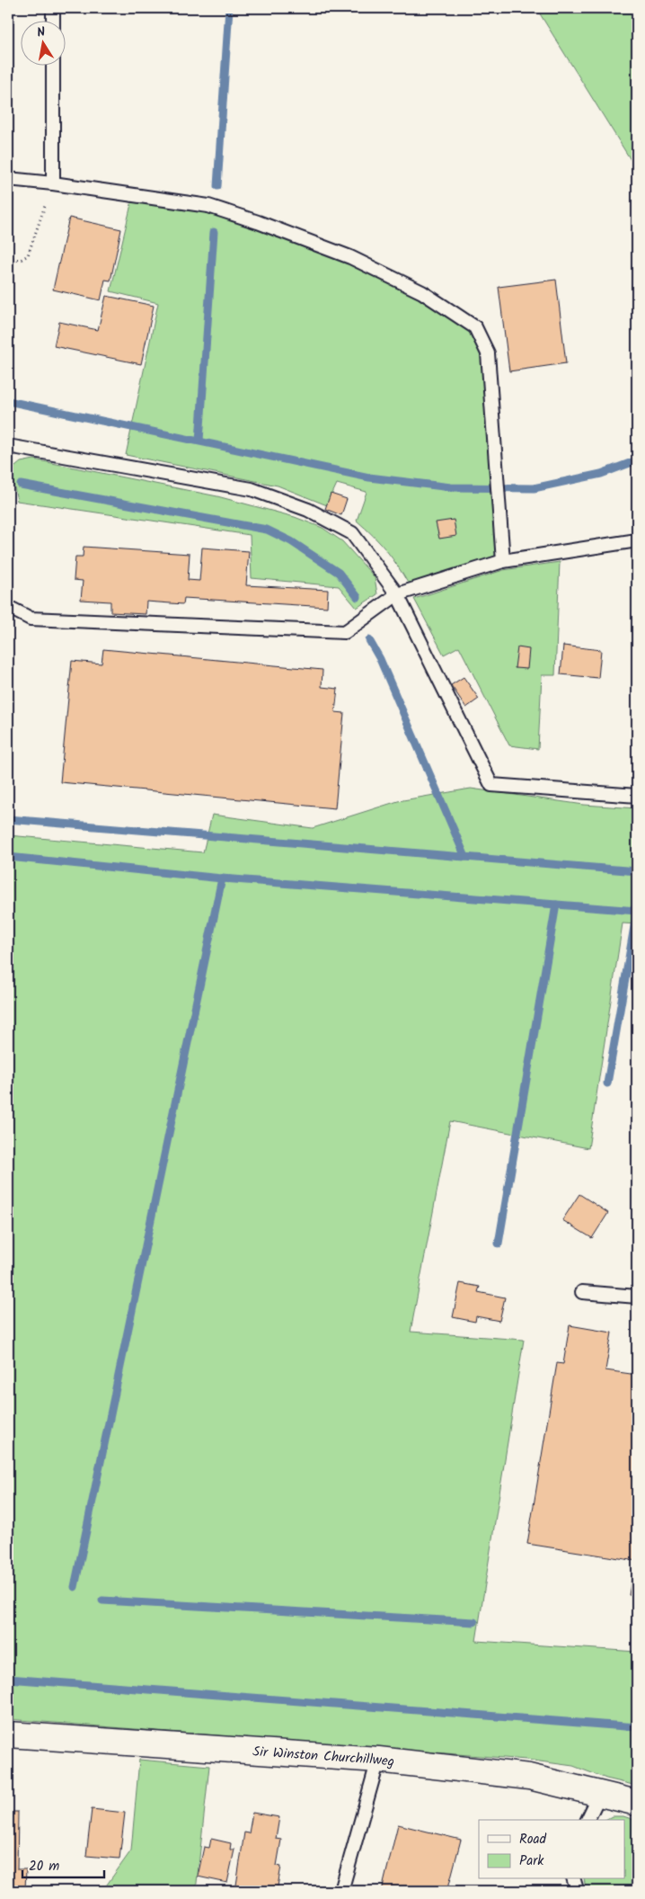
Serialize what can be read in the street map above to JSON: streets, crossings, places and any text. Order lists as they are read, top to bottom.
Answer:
{
  "streets": {
    "street": ["Sir Winston Churchillweg"]
  },
  "legend": ["Road", "Park"],
  "scale_bar": "20 m",
  "north": "top"
}
